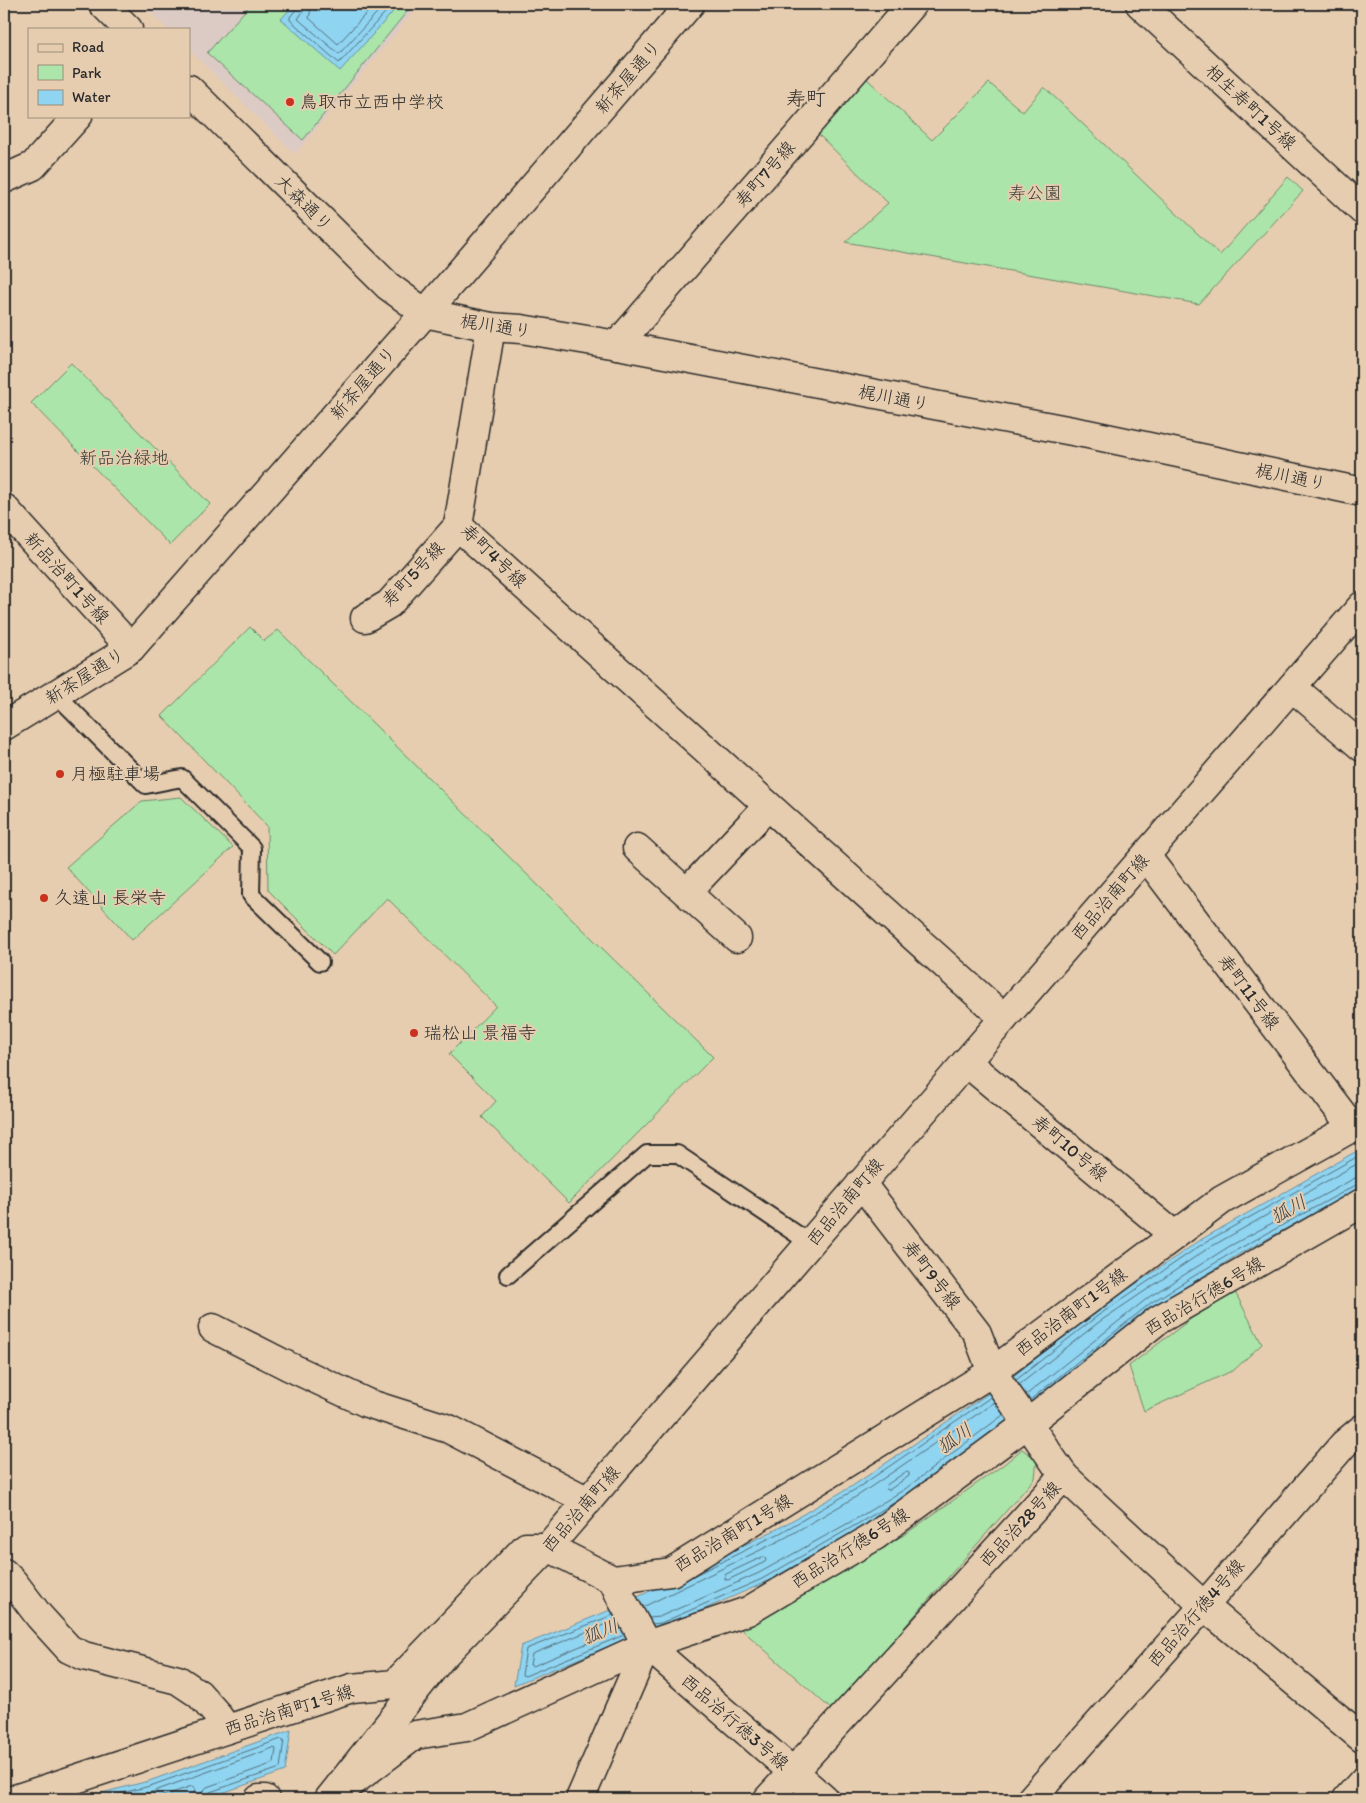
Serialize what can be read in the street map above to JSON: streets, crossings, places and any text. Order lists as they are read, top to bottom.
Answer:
{
  "streets": {
    "street": [
      "新茶屋通り",
      "相生寿町1号線",
      "寿町7号線",
      "大森通り",
      "梶川通り",
      "寿町4号線",
      "寿町5号線",
      "新品治町1号線",
      "西品治南町線",
      "寿町11号線",
      "寿町10号線",
      "寿町9号線",
      "西品治行徳6号線",
      "西品治南町1号線",
      "西品治28号線",
      "西品治行徳4号線",
      "西品治行徳3号線"
    ]
  },
  "crossings": [
    ["新茶屋通り", "大森通り"],
    ["新茶屋通り", "梶川通り"],
    ["新茶屋通り", "新品治町1号線"],
    ["寿町7号線", "梶川通り"],
    ["大森通り", "梶川通り"],
    ["梶川通り", "寿町4号線"],
    ["寿町4号線", "寿町5号線"],
    ["寿町4号線", "西品治南町線"],
    ["西品治南町線", "寿町11号線"],
    ["西品治南町線", "寿町10号線"],
    ["西品治南町線", "寿町9号線"],
    ["西品治南町線", "西品治行徳6号線"],
    ["西品治南町線", "西品治南町1号線"],
    ["寿町11号線", "西品治南町1号線"],
    ["寿町10号線", "西品治南町1号線"],
    ["寿町9号線", "西品治行徳6号線"],
    ["寿町9号線", "西品治南町1号線"],
    ["寿町9号線", "西品治28号線"],
    ["西品治行徳6号線", "西品治行徳3号線"],
    ["西品治28号線", "西品治行徳4号線"],
    ["西品治28号線", "西品治行徳3号線"]
  ],
  "districts": ["寿町"],
  "water": ["狐川"],
  "parks": ["寿公園", "新品治緑地"],
  "places": [
    "鳥取市立西中学校",
    "月極駐車場",
    "久遠山 長栄寺",
    "瑞松山 景福寺"
  ],
  "legend": ["Road", "Park", "Water"]
}
